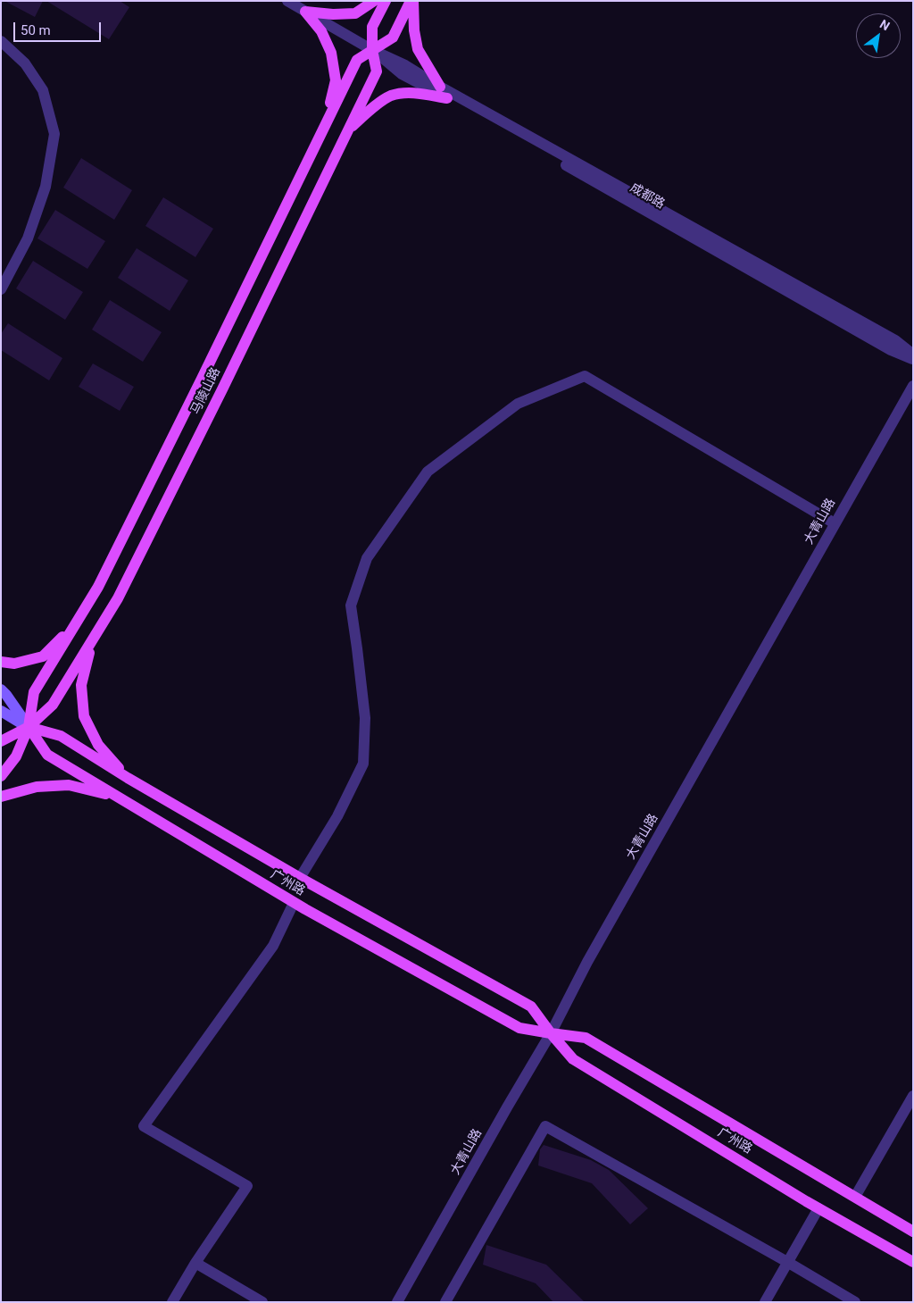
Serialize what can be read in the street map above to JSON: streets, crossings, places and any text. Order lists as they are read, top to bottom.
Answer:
{
  "streets": {
    "main road": ["马陵山路", "广州路"],
    "street": ["成都路", "大青山路"]
  },
  "crossings": [
    ["成都路", "马陵山路"],
    ["马陵山路", "广州路"],
    ["大青山路", "广州路"]
  ],
  "scale_bar": "50 m",
  "north": "top right"
}
